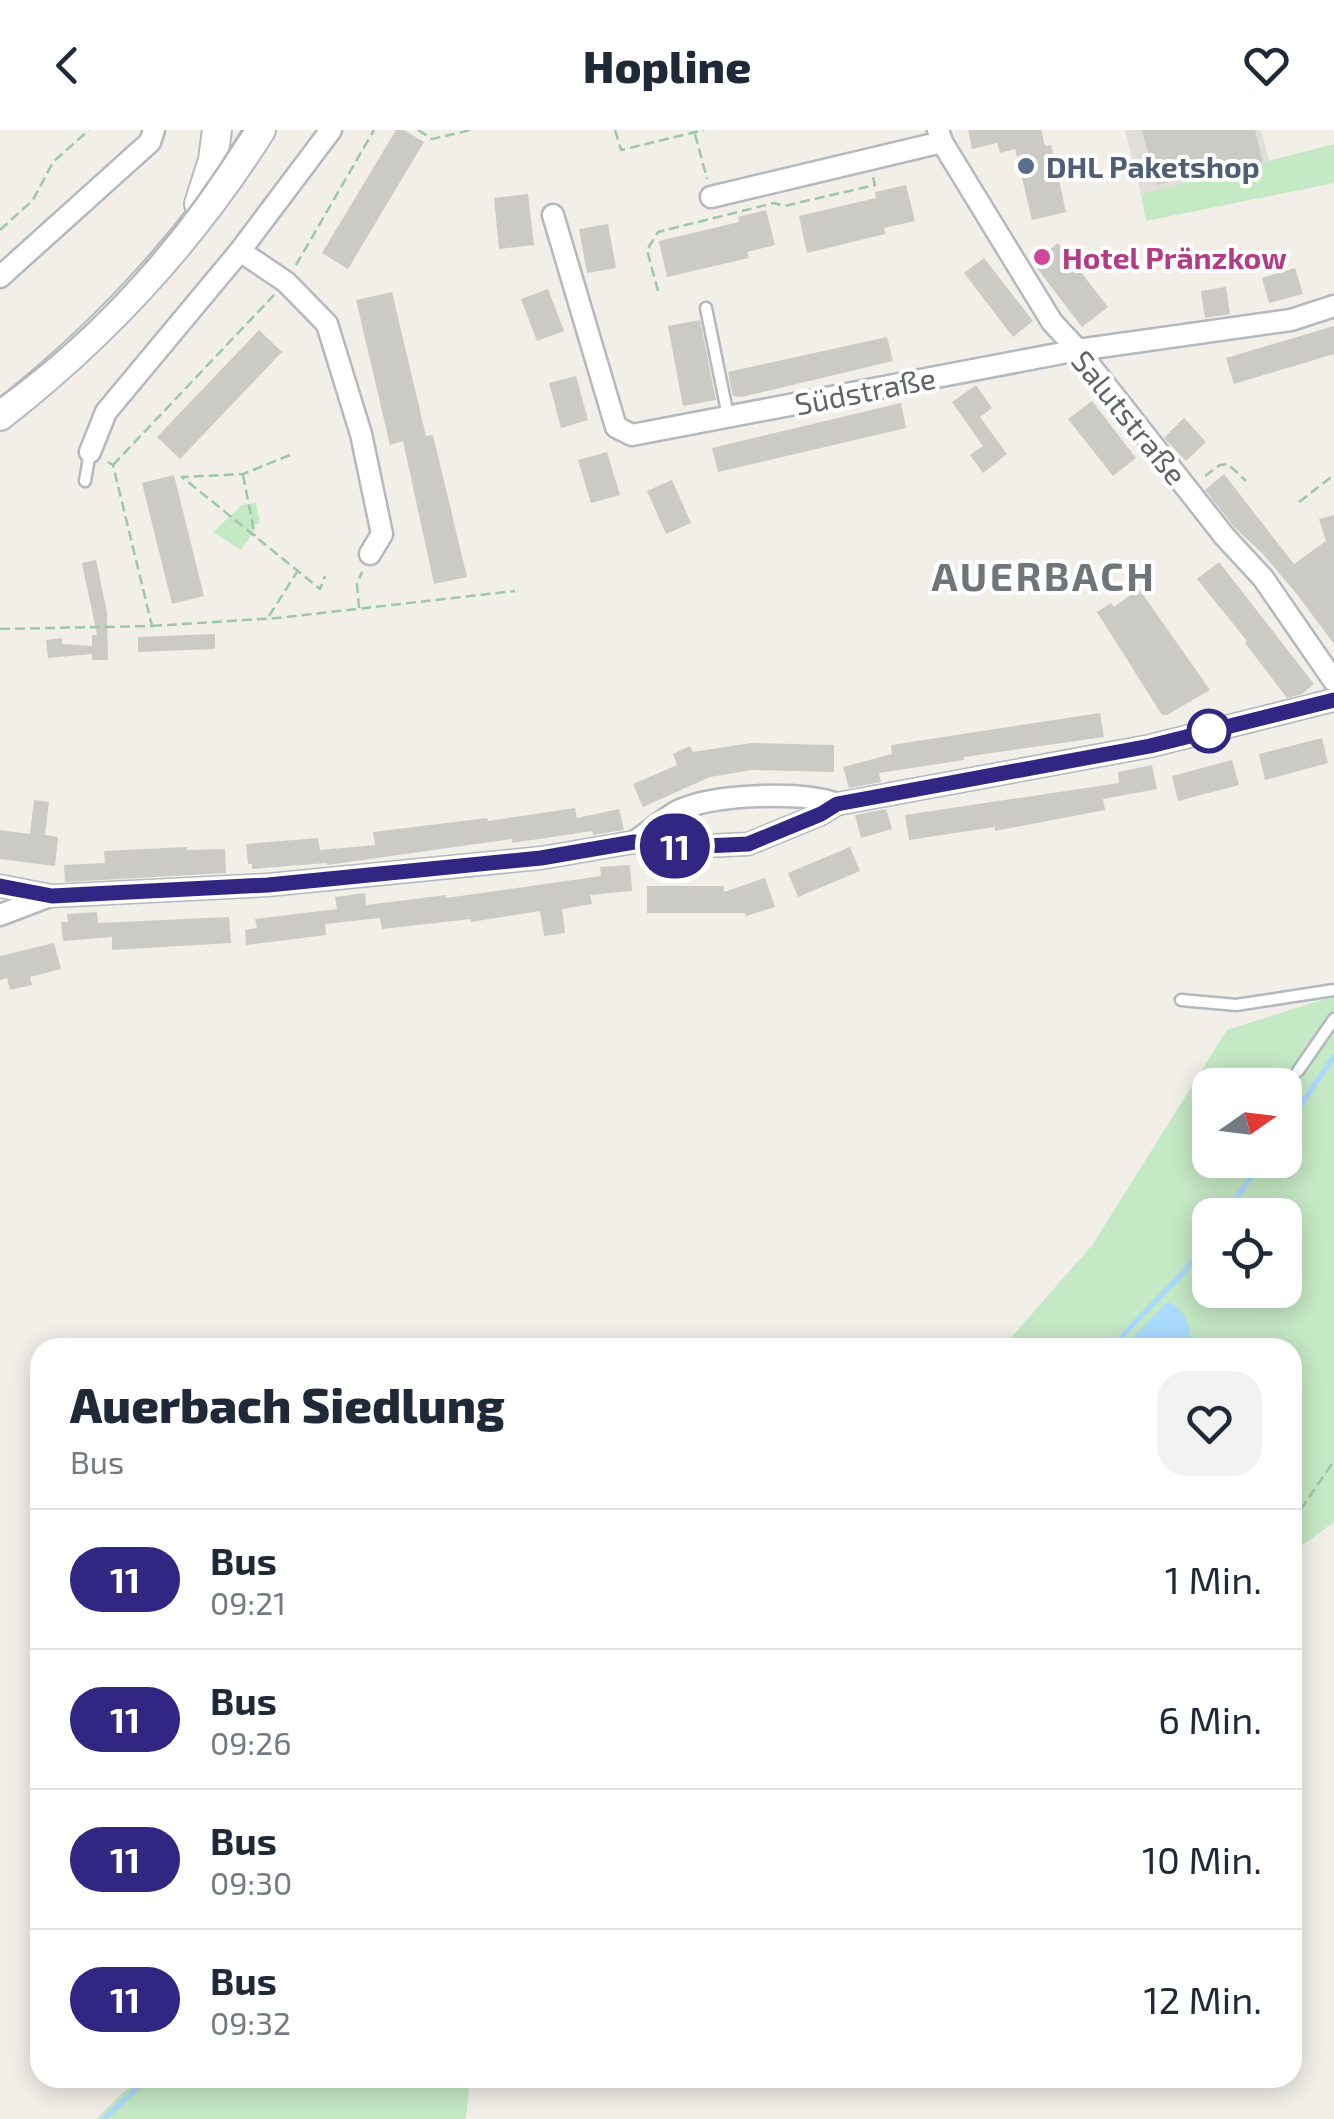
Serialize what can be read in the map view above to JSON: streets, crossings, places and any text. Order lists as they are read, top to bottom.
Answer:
{
  "streets": {
    "street": ["Südstraße", "Salutstraße"]
  },
  "crossings": [
    ["Südstraße", "Salutstraße"]
  ],
  "districts": ["AUERBACH"],
  "places": ["DHL Paketshop", "Hotel Pränzkow"],
  "lines": ["bus line 11"],
  "north": "right",
  "page": {
    "header": "Hopline",
    "on_map": "11",
    "heading": ["Auerbach Siedlung", "Bus"],
    "list": [
      {
        "mark": "11",
        "name": "Bus",
        "note": "09:21",
        "value": "1 Min."
      },
      {
        "mark": "11",
        "name": "Bus",
        "note": "09:26",
        "value": "6 Min."
      },
      {
        "mark": "11",
        "name": "Bus",
        "note": "09:30",
        "value": "10 Min."
      },
      {
        "mark": "11",
        "name": "Bus",
        "note": "09:32",
        "value": "12 Min."
      }
    ]
  }
}
